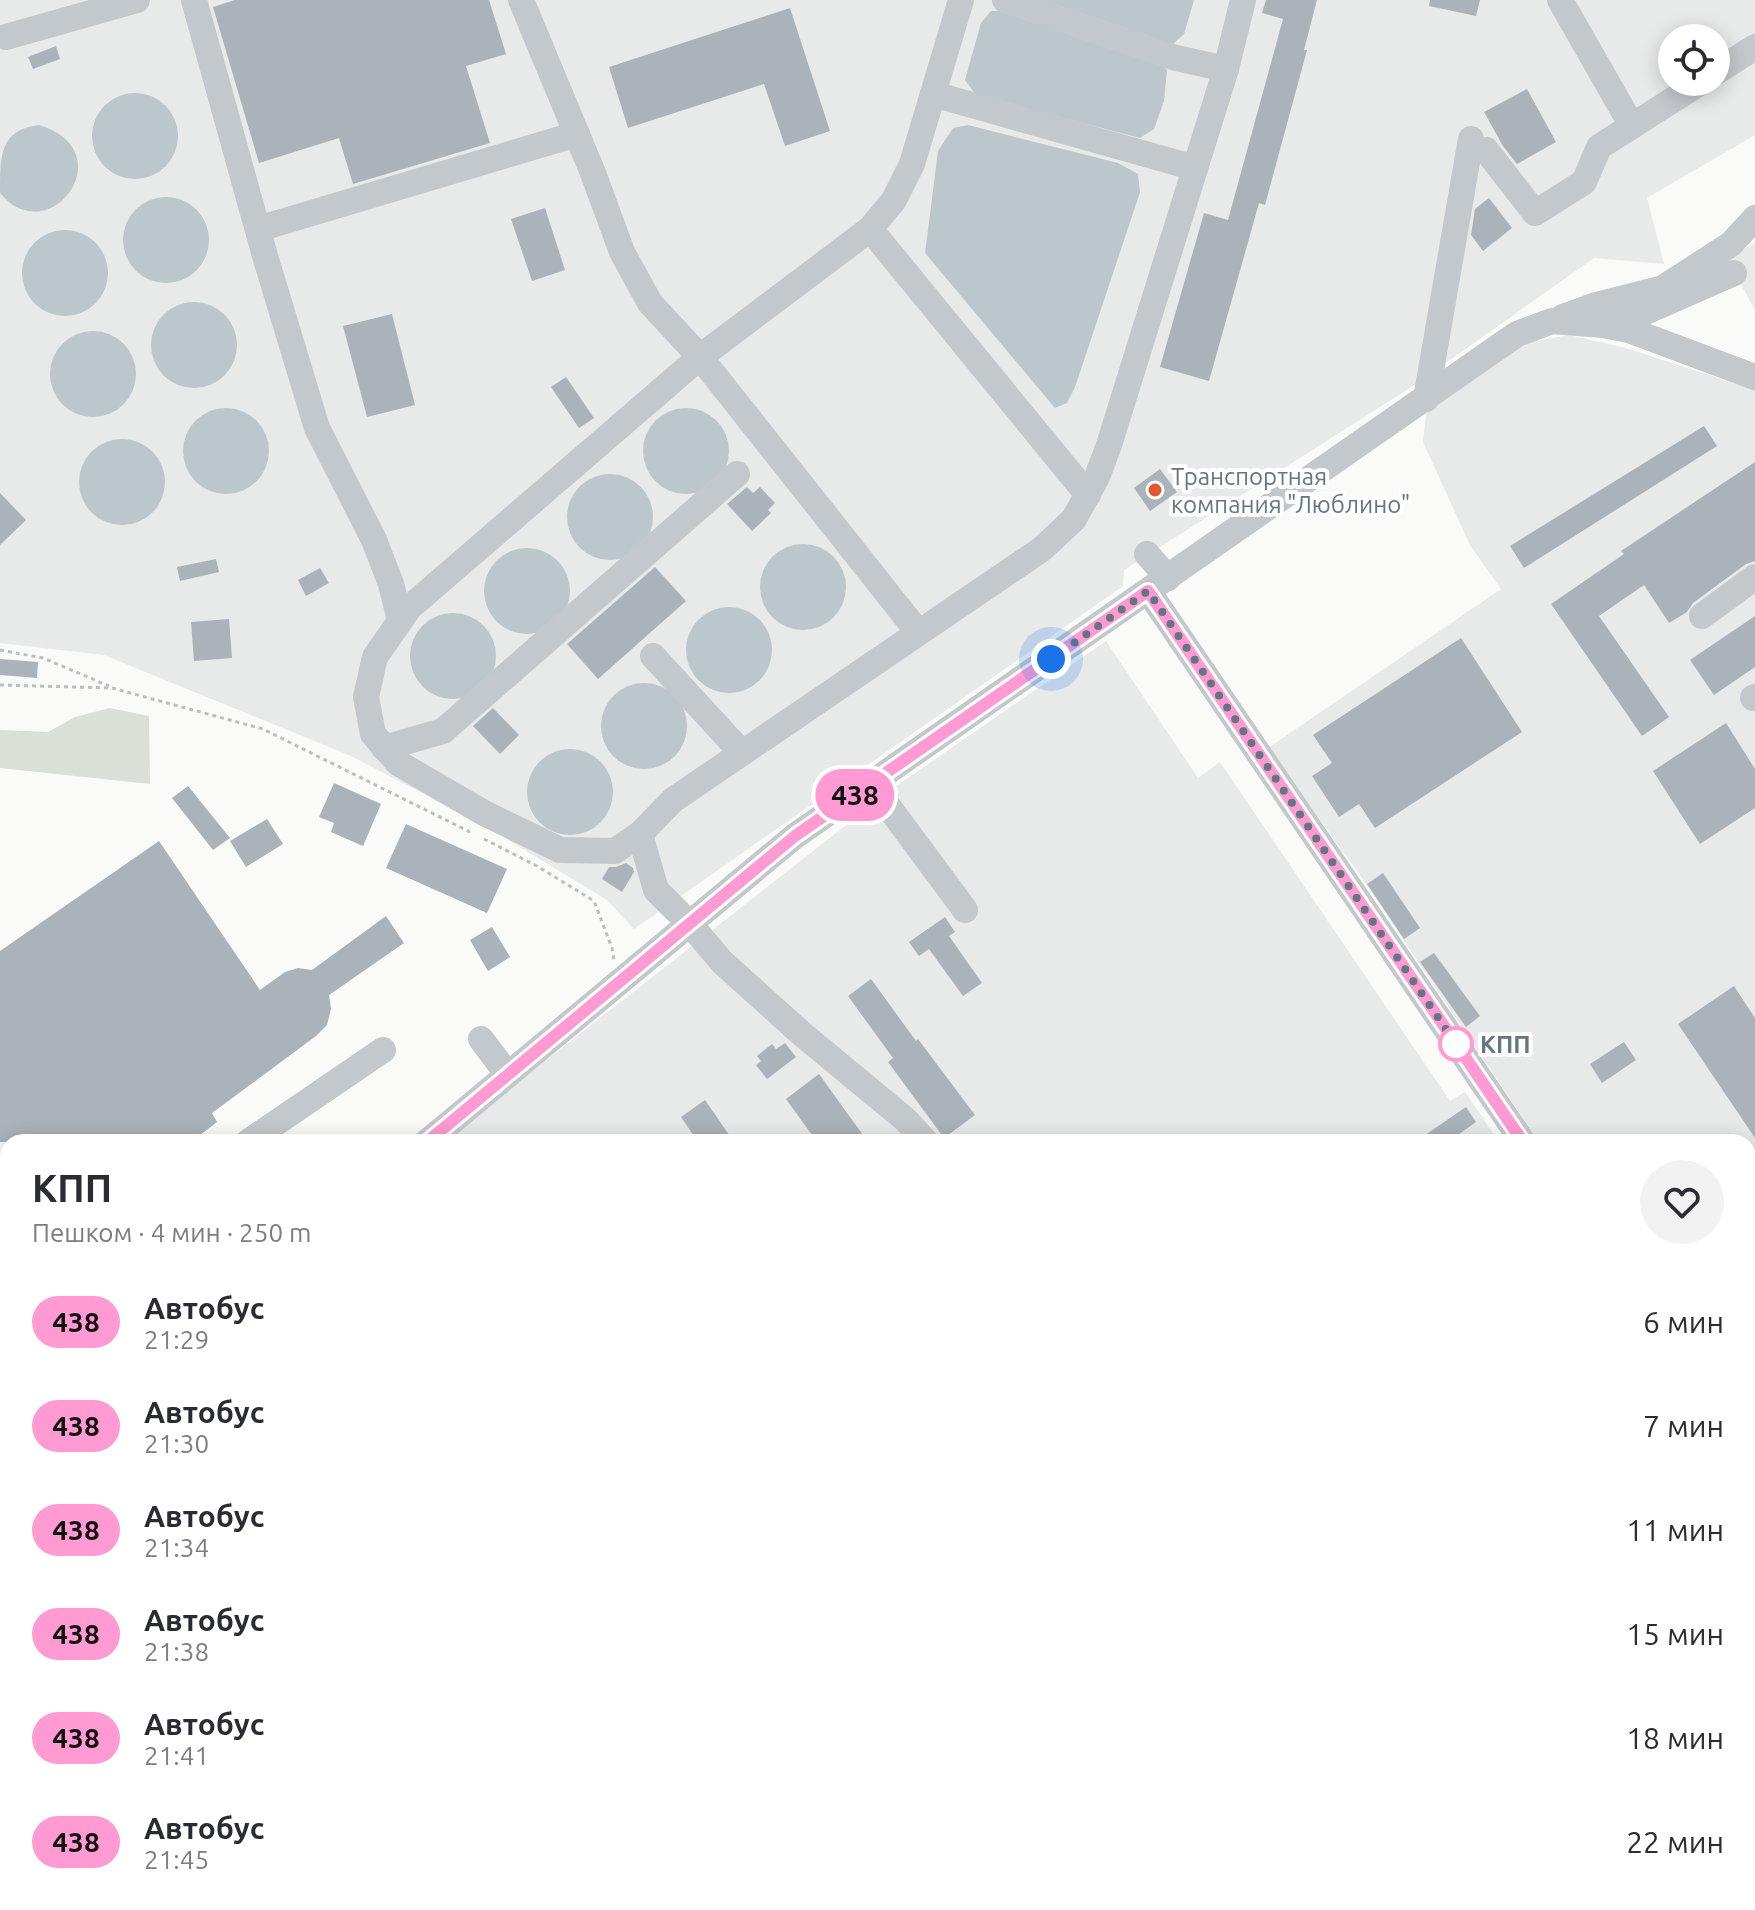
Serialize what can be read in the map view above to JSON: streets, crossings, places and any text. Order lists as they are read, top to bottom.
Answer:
{
  "places": ["Транспортная компания \"Люблино\"", "КПП"],
  "lines": ["bus line 438"],
  "page": {
    "on_map": "438",
    "heading": ["КПП", "Пешком · 4 мин · 250 m"],
    "list": [
      {
        "mark": "438",
        "name": "Автобус",
        "note": "21:29",
        "value": "6 мин"
      },
      {
        "mark": "438",
        "name": "Автобус",
        "note": "21:30",
        "value": "7 мин"
      },
      {
        "mark": "438",
        "name": "Автобус",
        "note": "21:34",
        "value": "11 мин"
      },
      {
        "mark": "438",
        "name": "Автобус",
        "note": "21:38",
        "value": "15 мин"
      },
      {
        "mark": "438",
        "name": "Автобус",
        "note": "21:41",
        "value": "18 мин"
      },
      {
        "mark": "438",
        "name": "Автобус",
        "note": "21:45",
        "value": "22 мин"
      }
    ]
  }
}
